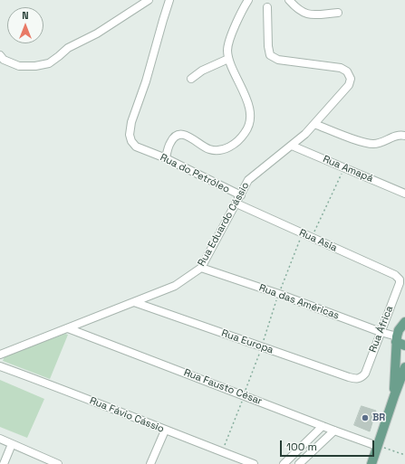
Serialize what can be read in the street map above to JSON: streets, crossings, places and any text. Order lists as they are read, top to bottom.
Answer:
{
  "streets": {
    "street": [
      "Rua Amapá",
      "Rua do Petróleo",
      "Rua Eduardo Cássio",
      "Rua Asia",
      "Rua das Américas",
      "Rua África",
      "Rua Europa",
      "Rua Fausto César",
      "Rua Fávio Cássio"
    ]
  },
  "crossings": [
    ["Rua Amapá", "Rua Eduardo Cássio"],
    ["Rua do Petróleo", "Rua Eduardo Cássio"],
    ["Rua Eduardo Cássio", "Rua Asia"],
    ["Rua Eduardo Cássio", "Rua das Américas"],
    ["Rua Eduardo Cássio", "Rua Europa"],
    ["Rua Eduardo Cássio", "Rua Fausto César"],
    ["Rua Asia", "Rua África"],
    ["Rua das Américas", "Rua África"],
    ["Rua África", "Rua Europa"]
  ],
  "places": ["BR"],
  "scale_bar": "100 m",
  "north": "top"
}
